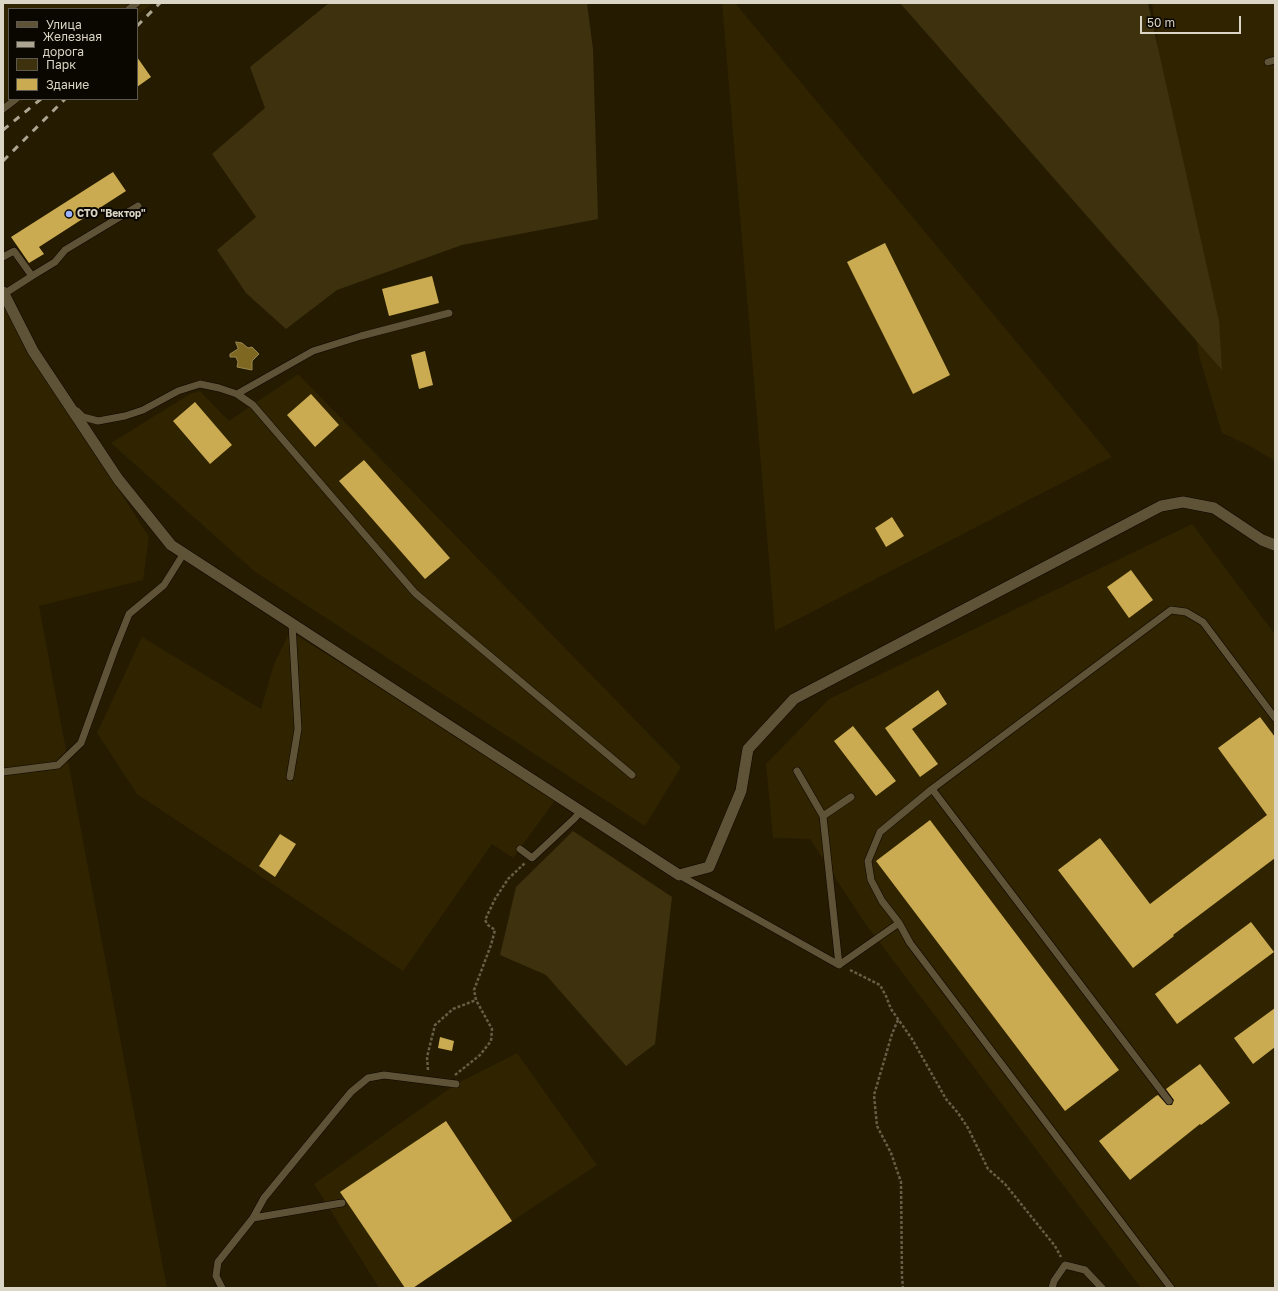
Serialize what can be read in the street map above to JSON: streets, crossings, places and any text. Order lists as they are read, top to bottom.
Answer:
{
  "places": ["СТО \"Вектор\""],
  "legend": [
    "Улица",
    "Железная дорога",
    "Парк",
    "Здание"
  ],
  "scale_bar": "50 m"
}
